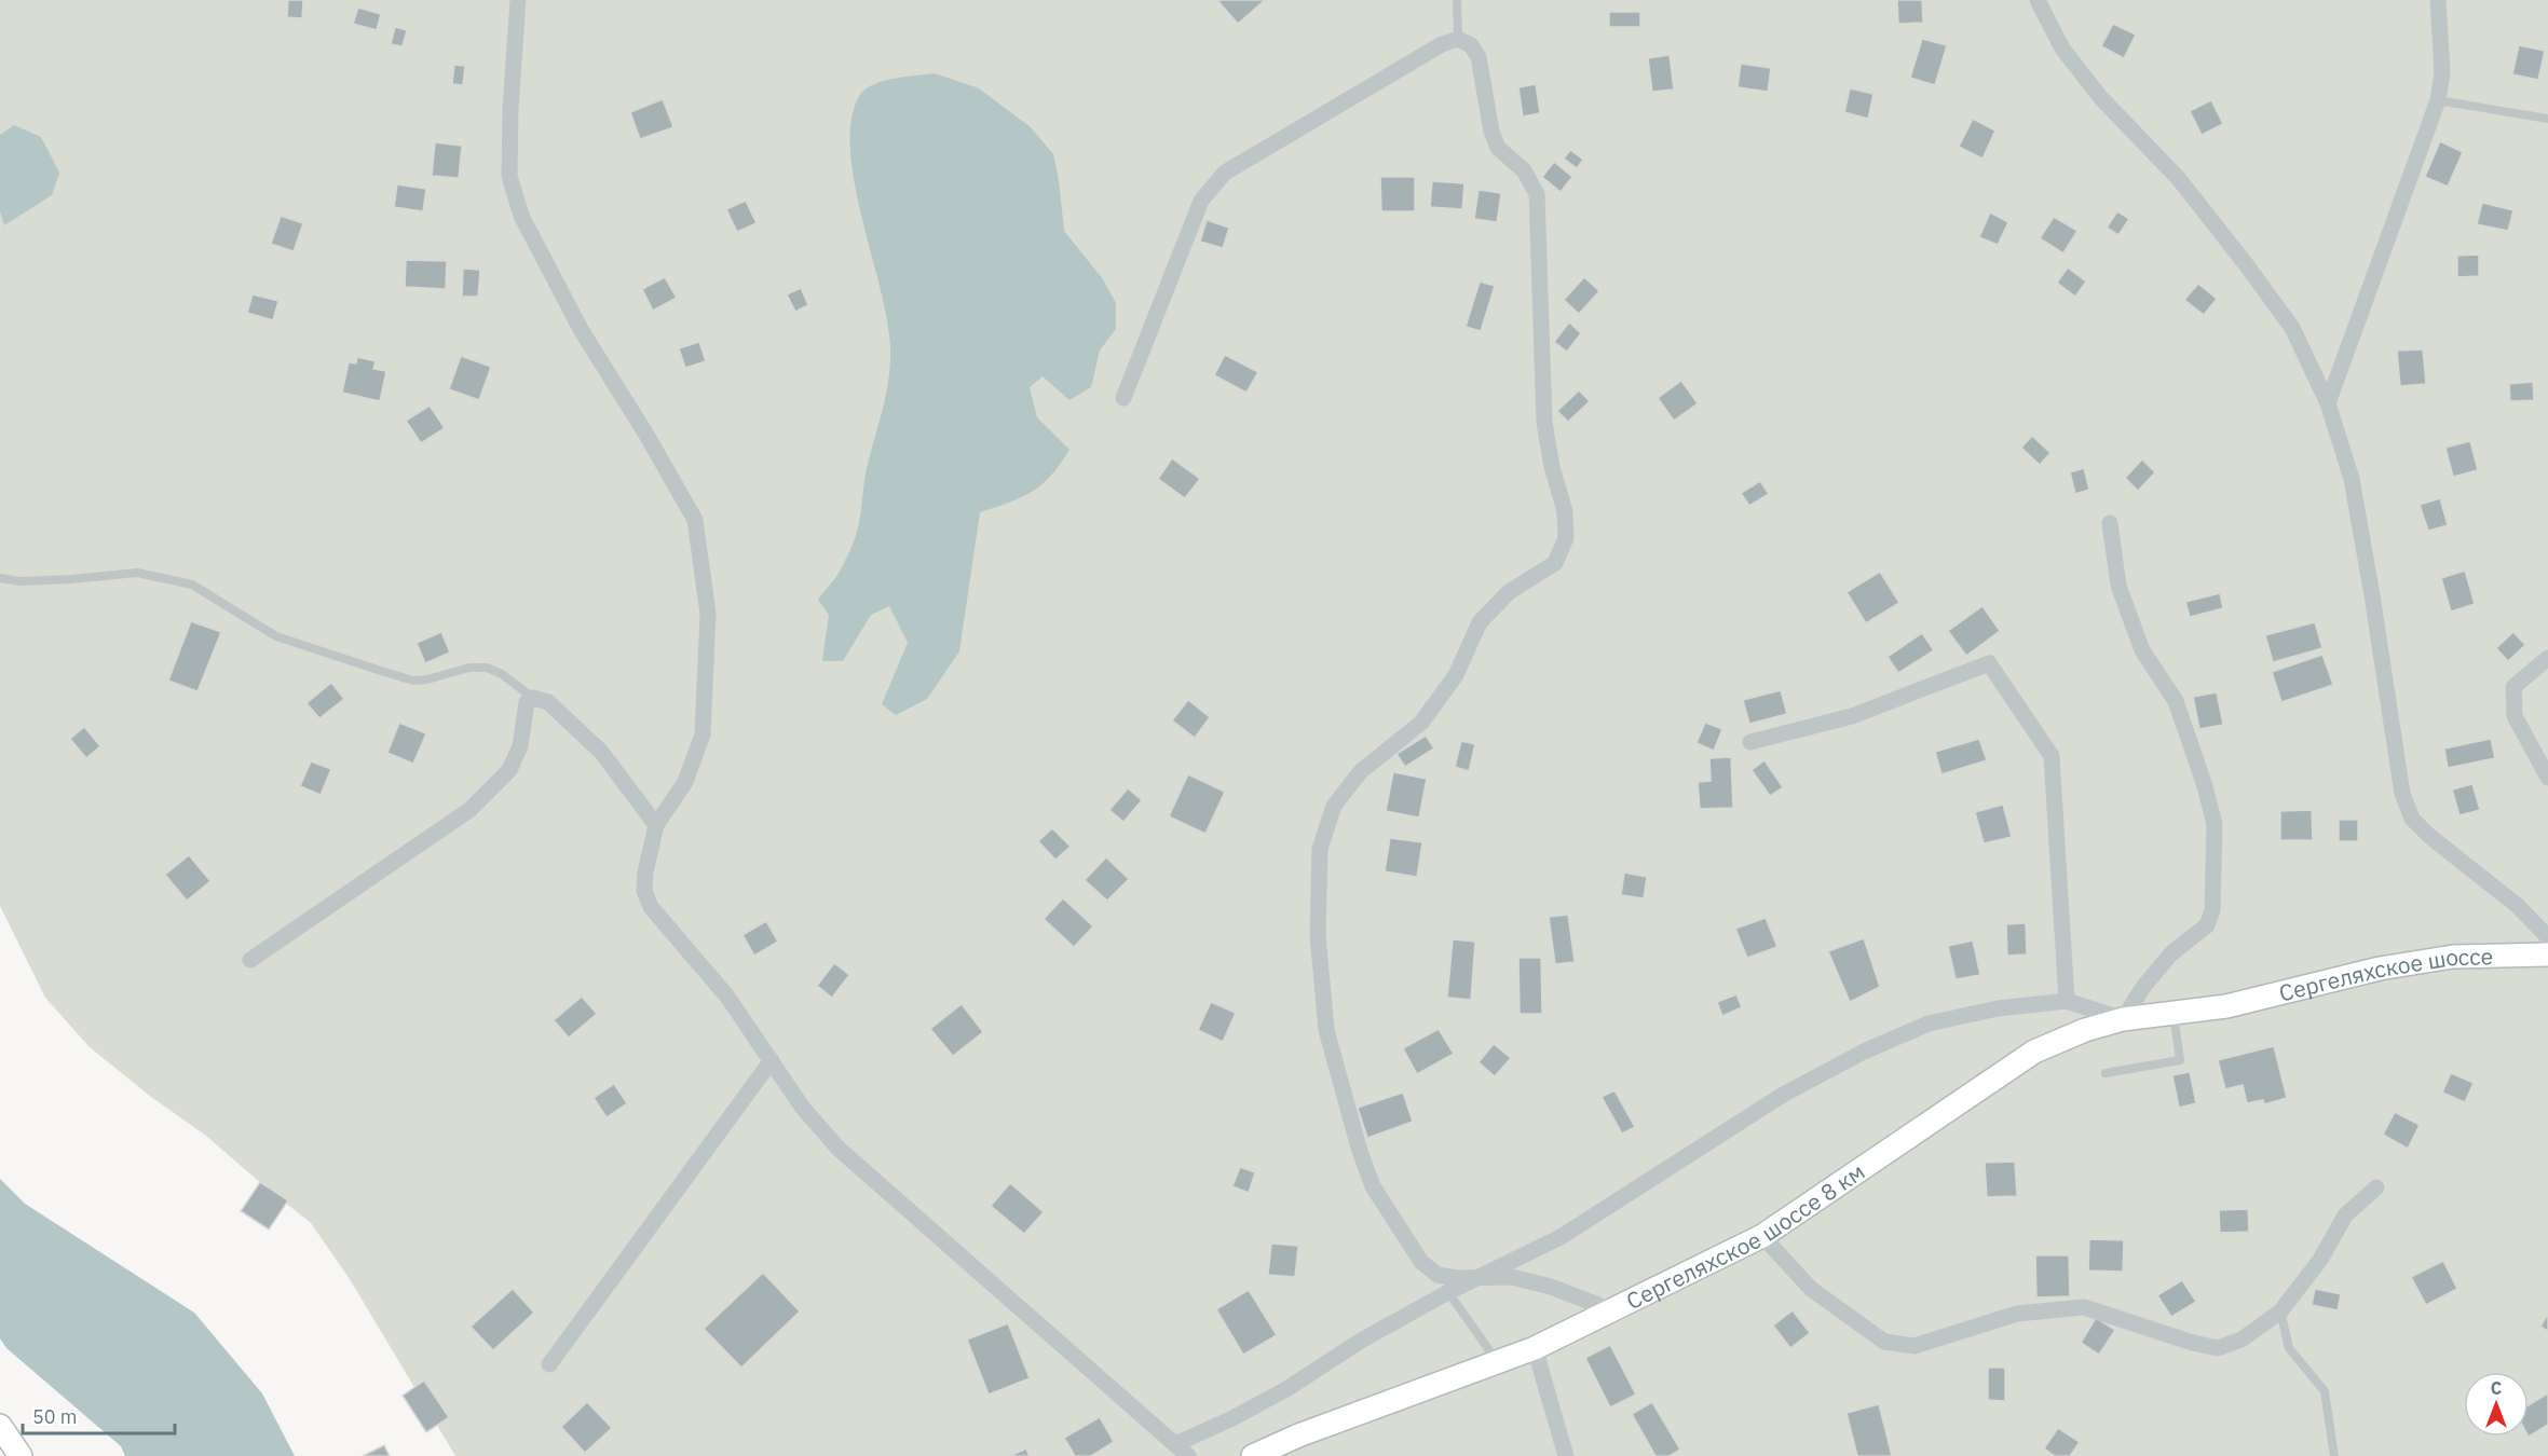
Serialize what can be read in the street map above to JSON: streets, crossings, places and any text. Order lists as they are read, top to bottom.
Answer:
{
  "streets": {
    "main road": ["Сергеляхское шоссе", "Сергеляхское шоссе 8 км"]
  },
  "crossings": [
    ["Сергеляхское шоссе", "Сергеляхское шоссе 8 км"]
  ],
  "scale_bar": "50 m",
  "north": "top"
}
